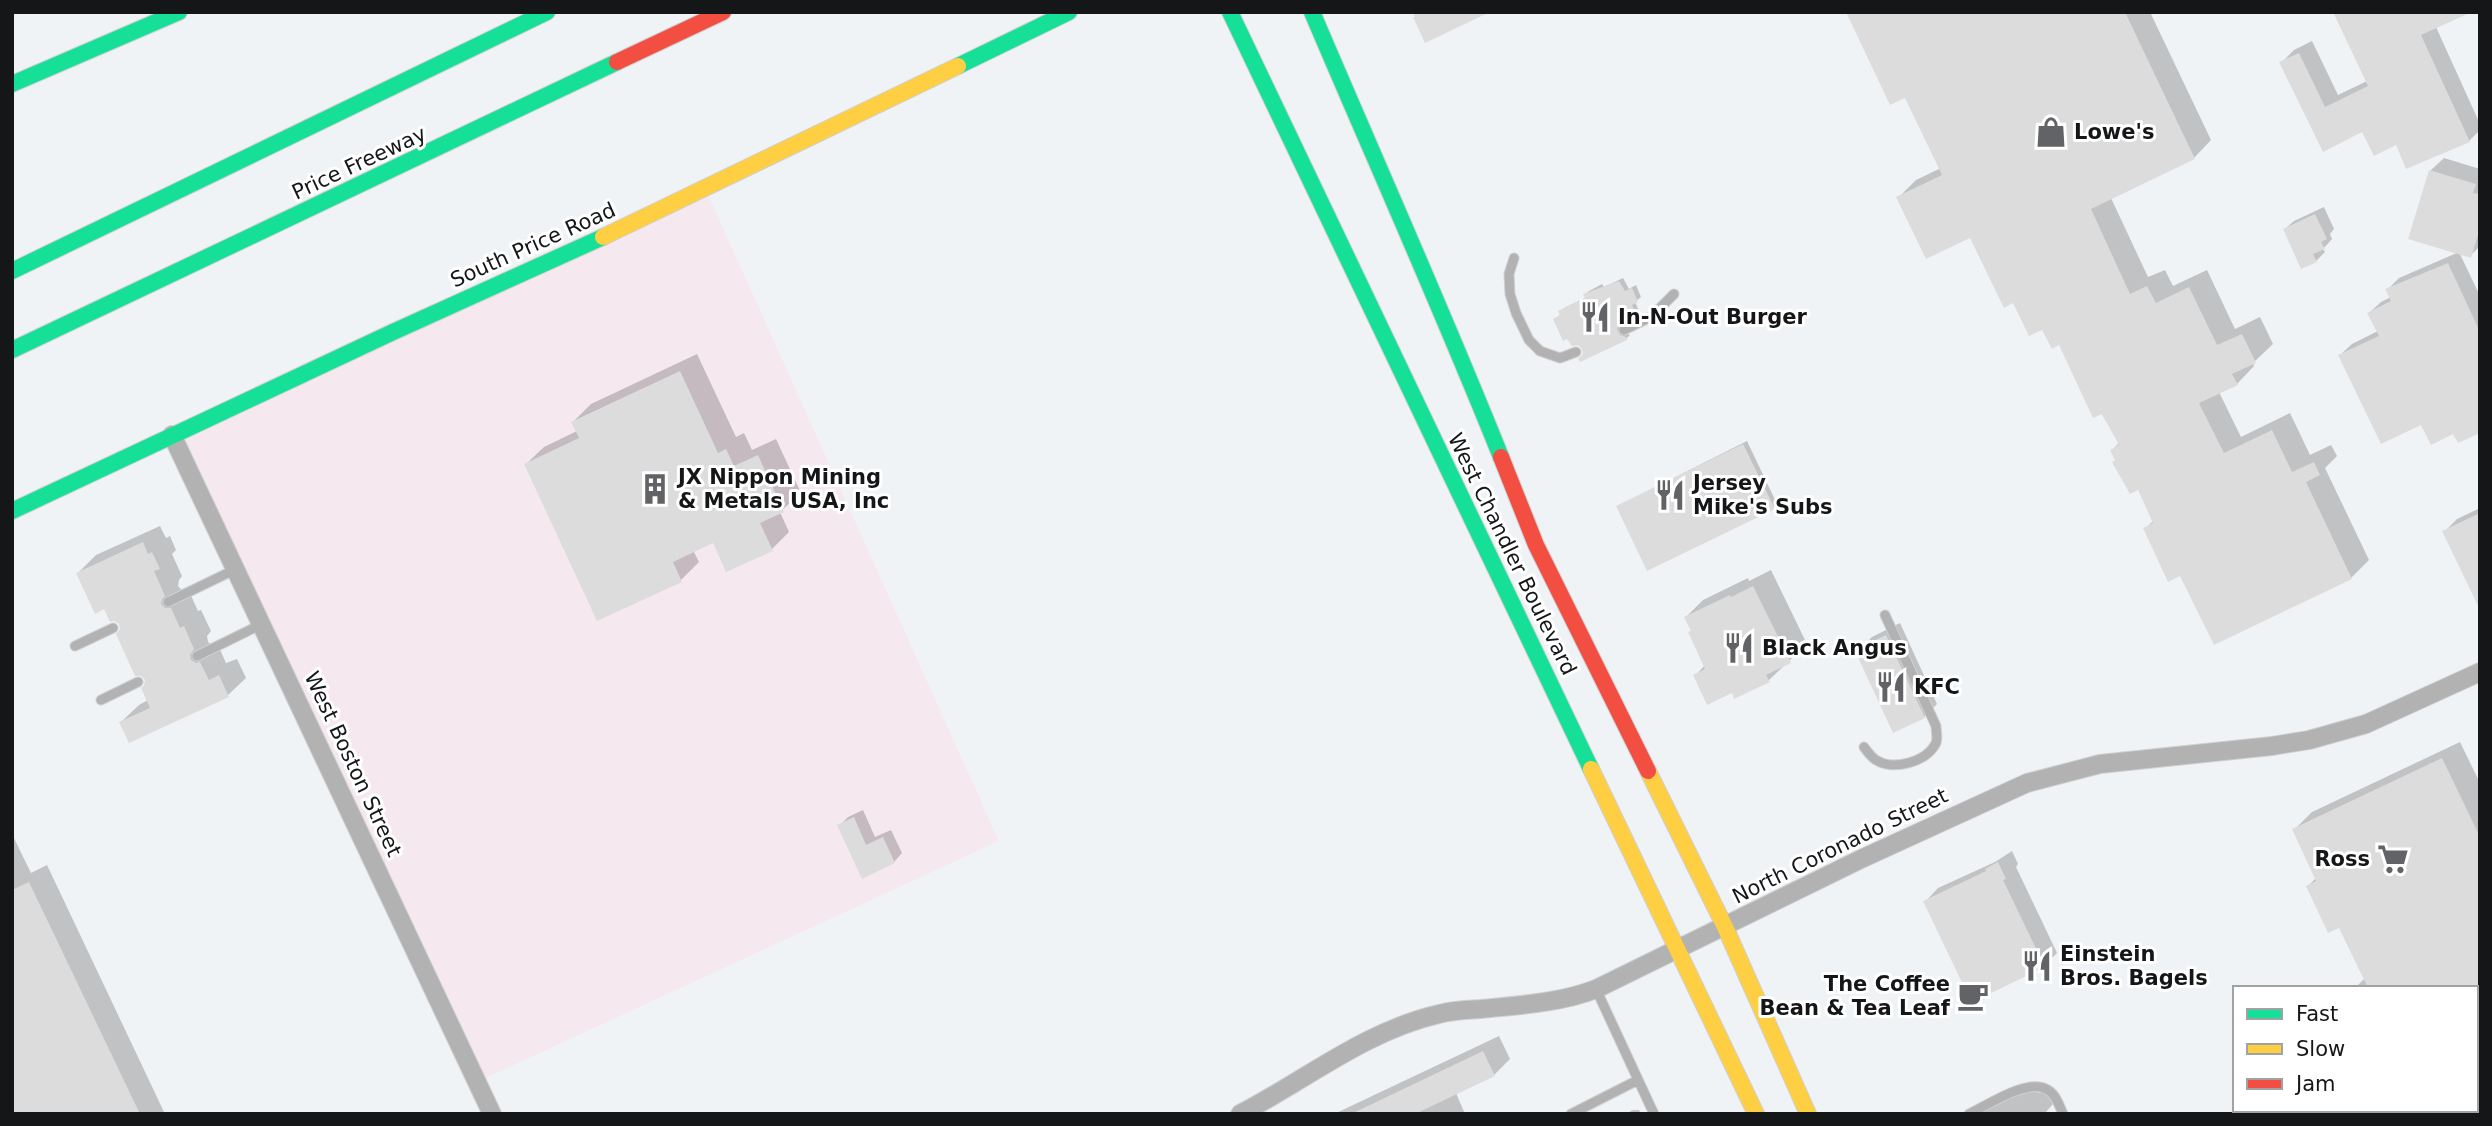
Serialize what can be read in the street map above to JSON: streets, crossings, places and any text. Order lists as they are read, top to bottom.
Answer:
{
  "streets": {
    "main road": ["Price Freeway", "South Price Road", "West Chandler Boulevard"],
    "street": ["West Boston Street", "North Coronado Street"]
  },
  "crossings": [
    ["South Price Road", "West Boston Street"],
    ["West Chandler Boulevard", "North Coronado Street"]
  ],
  "places": {
    "shop": ["Lowe's"],
    "restaurant": [
      "In-N-Out Burger",
      "Jersey Mike's Subs",
      "Black Angus",
      "KFC",
      "Einstein Bros. Bagels"
    ],
    "building": ["JX Nippon Mining & Metals USA, Inc"],
    "supermarket": ["Ross"],
    "cafe": ["The Coffee Bean & Tea Leaf"]
  },
  "legend": ["Fast", "Slow", "Jam"]
}
